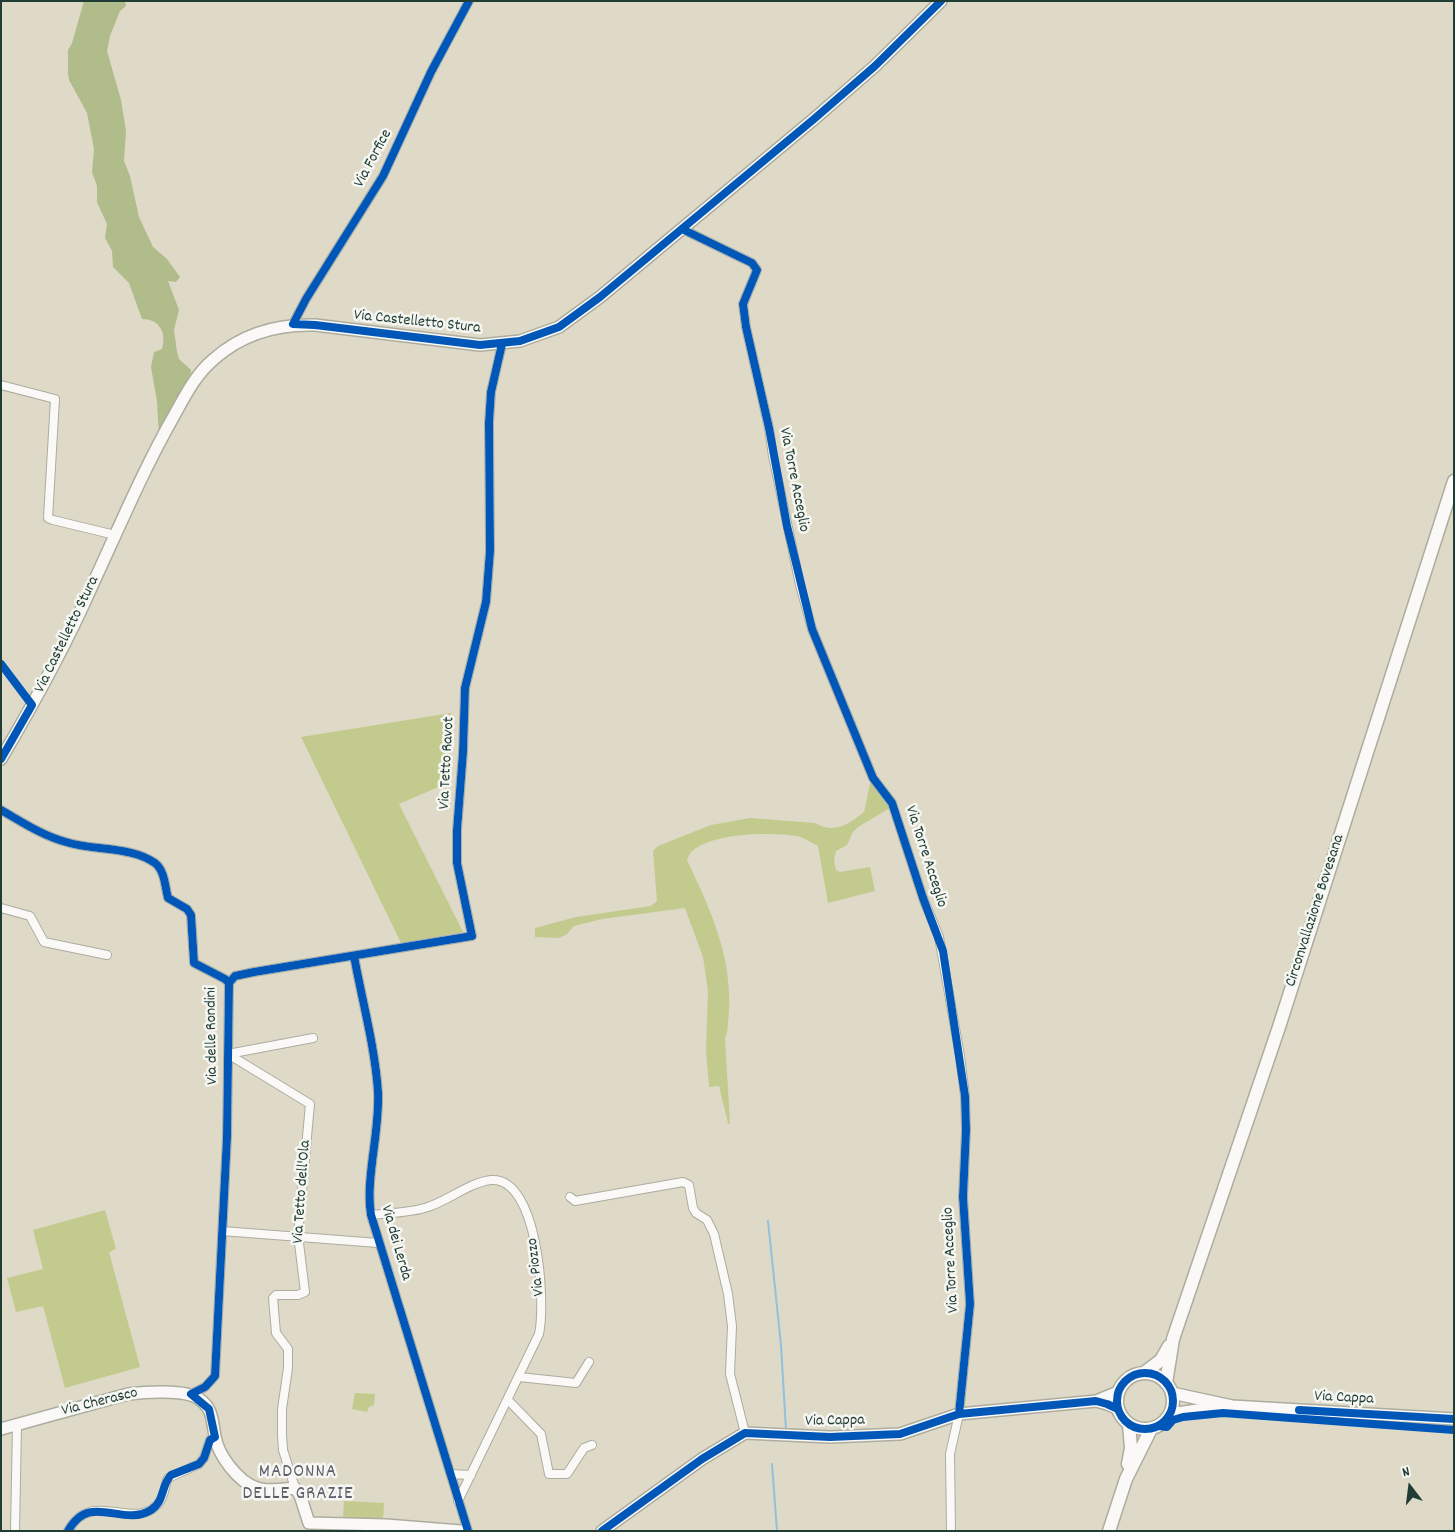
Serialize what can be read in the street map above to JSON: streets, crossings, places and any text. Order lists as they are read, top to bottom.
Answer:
{
  "streets": {
    "main road": ["Circonvallazione Bovesana"],
    "street": [
      "Via Forfice",
      "Via Castelletto Stura",
      "Via Torre Acceglio",
      "Via Tetto Ravot",
      "Via delle Rondini",
      "Via Tetto dell'Ola",
      "Via dei Lerda",
      "Via Piozzo",
      "Via Cappa",
      "Via Cherasco"
    ]
  },
  "crossings": [
    ["Via Forfice", "Via Castelletto Stura"],
    ["Via Castelletto Stura", "Via Torre Acceglio"],
    ["Via Castelletto Stura", "Via Tetto Ravot"],
    ["Via Torre Acceglio", "Via Cappa"],
    ["Via Tetto Ravot", "Via delle Rondini"],
    ["Via Tetto Ravot", "Via dei Lerda"],
    ["Via delle Rondini", "Via Tetto dell'Ola"],
    ["Via delle Rondini", "Via Cherasco"],
    ["Via dei Lerda", "Via Piozzo"]
  ],
  "districts": ["MADONNA DELLE GRAZIE"],
  "north": "top"
}
